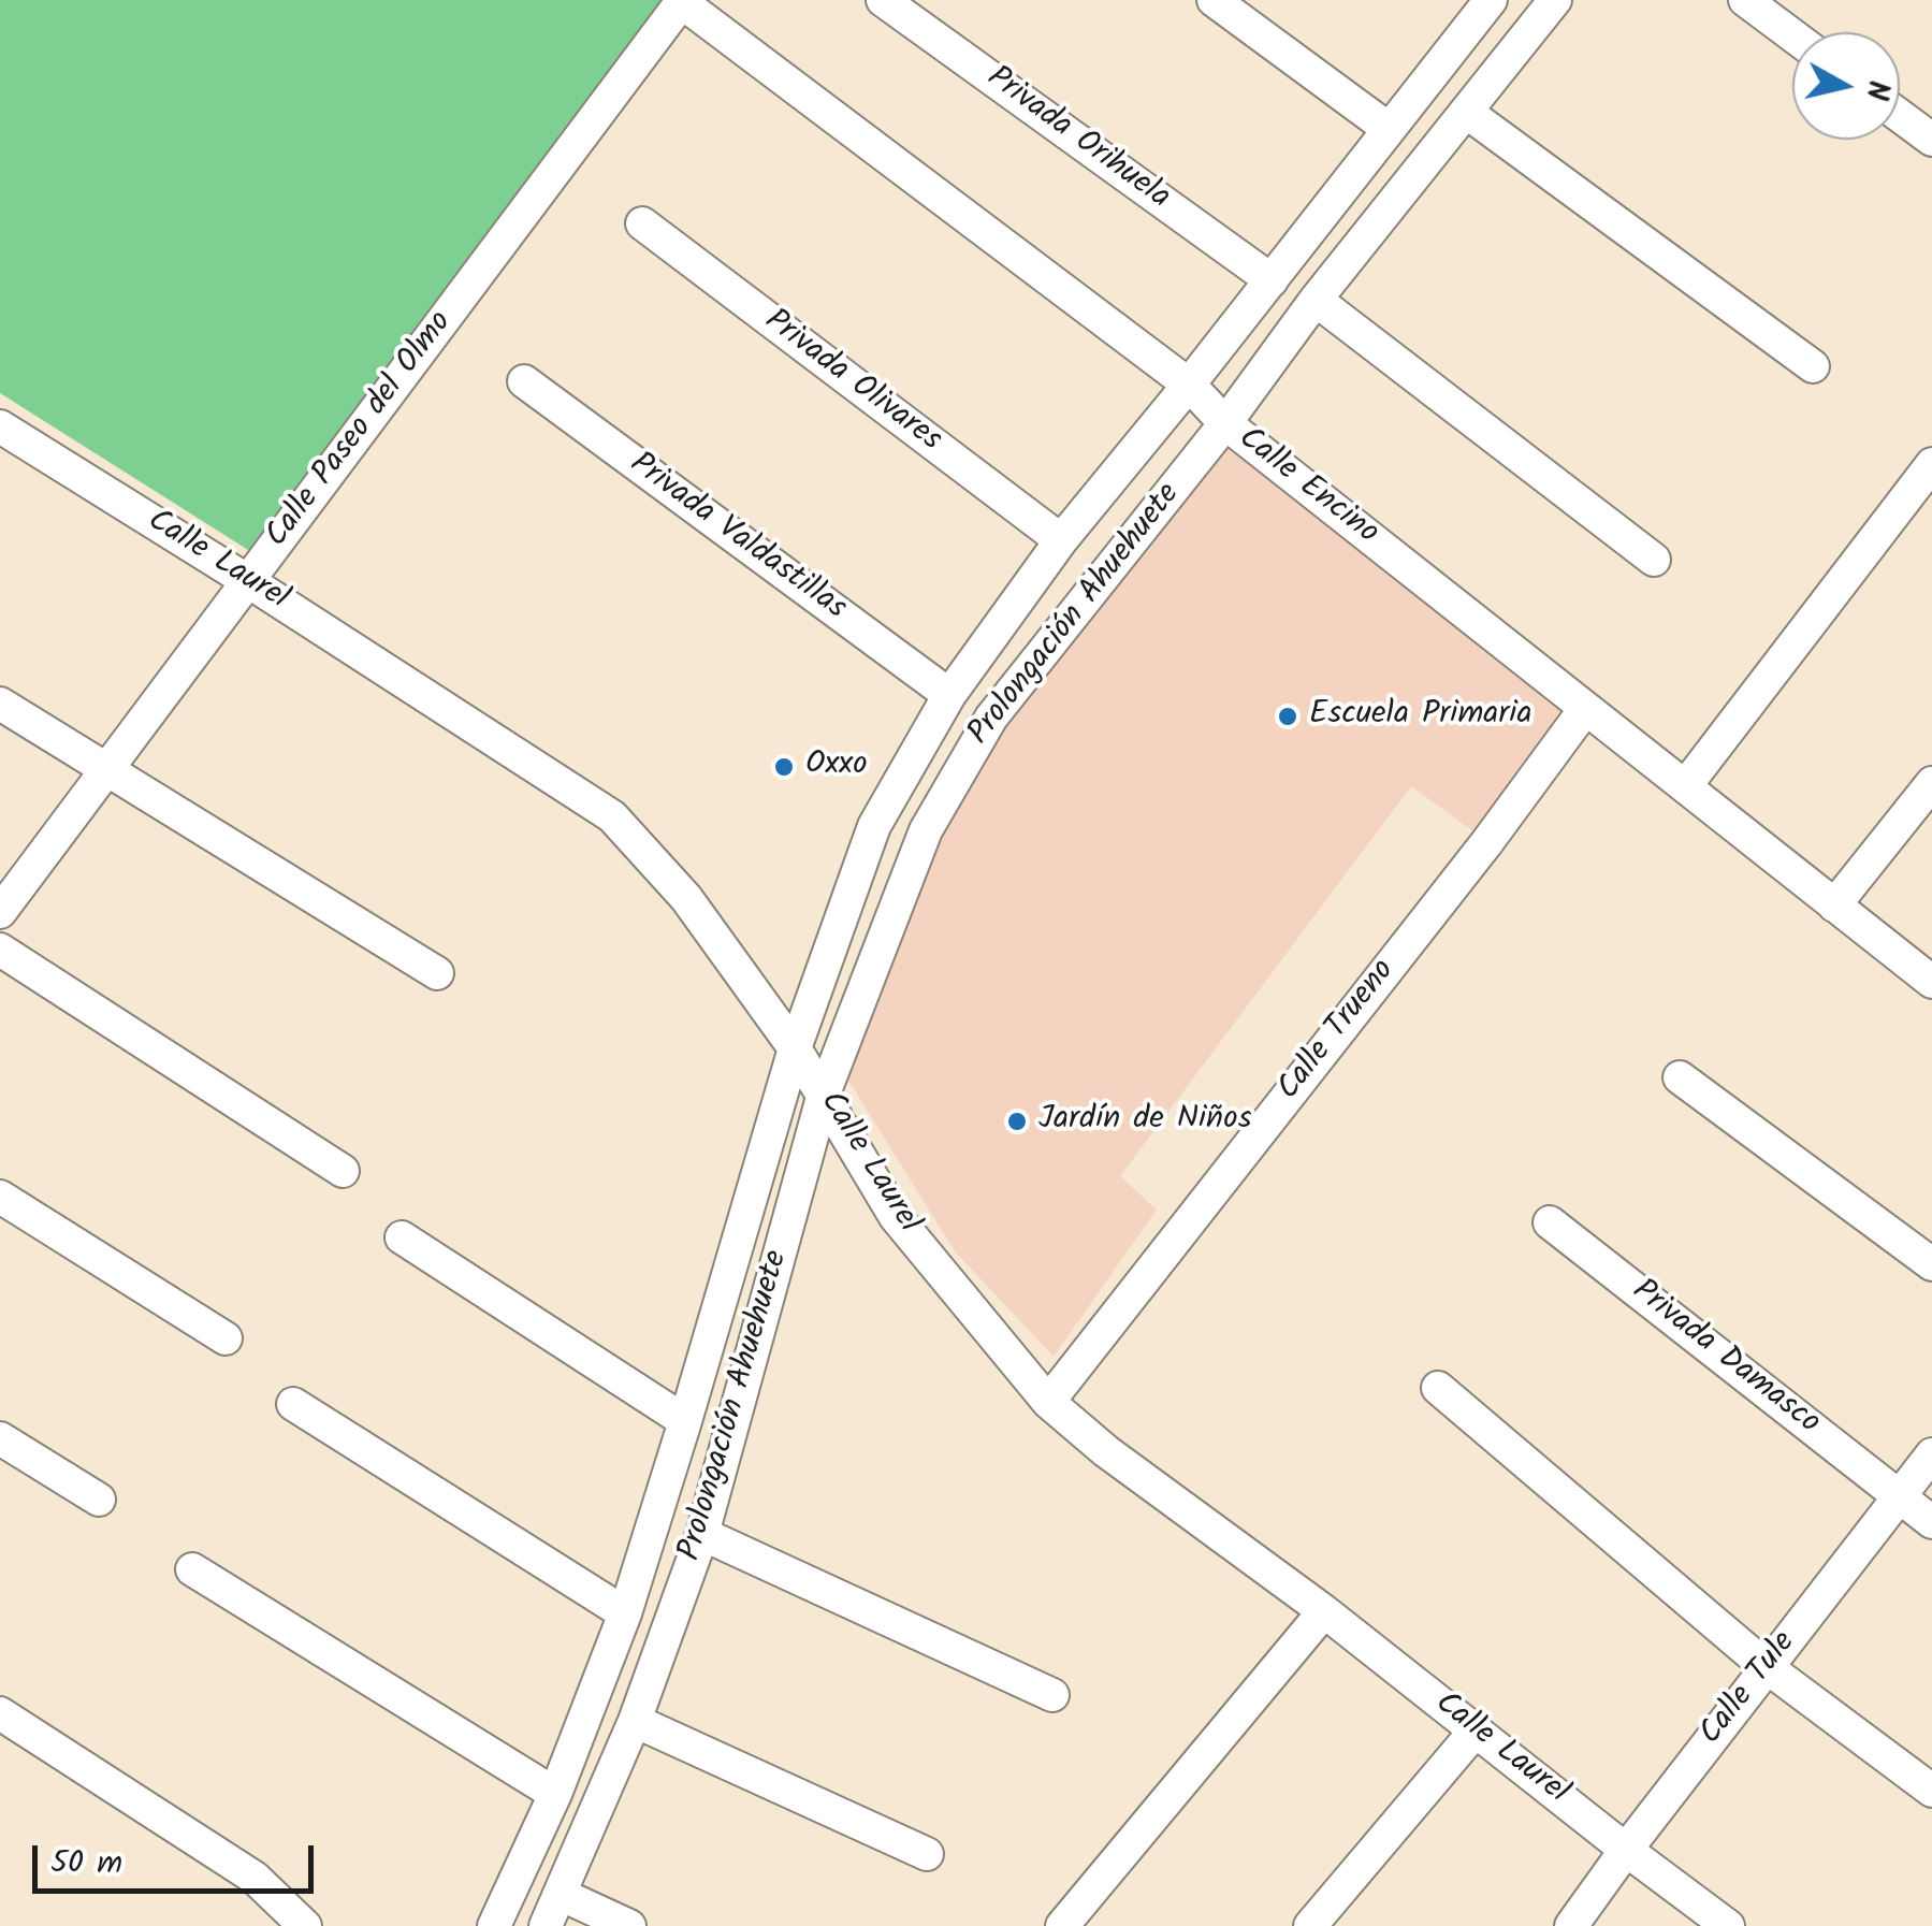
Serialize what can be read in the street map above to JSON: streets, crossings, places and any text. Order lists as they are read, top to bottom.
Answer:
{
  "streets": {
    "street": [
      "Privada Orihuela",
      "Privada Olivares",
      "Calle Paseo del Olmo",
      "Calle Encino",
      "Privada Valdastillas",
      "Calle Laurel",
      "Prolongación Ahuehuete",
      "Calle Trueno",
      "Privada Damasco",
      "Calle Tule"
    ]
  },
  "crossings": [
    ["Privada Orihuela", "Prolongación Ahuehuete"],
    ["Privada Olivares", "Prolongación Ahuehuete"],
    ["Calle Paseo del Olmo", "Calle Encino"],
    ["Calle Paseo del Olmo", "Calle Laurel"],
    ["Calle Encino", "Prolongación Ahuehuete"],
    ["Calle Encino", "Calle Trueno"],
    ["Privada Valdastillas", "Prolongación Ahuehuete"],
    ["Calle Laurel", "Prolongación Ahuehuete"],
    ["Calle Laurel", "Calle Trueno"],
    ["Calle Laurel", "Calle Tule"],
    ["Privada Damasco", "Calle Tule"]
  ],
  "places": ["Escuela Primaria", "Oxxo", "Jardín de Niños"],
  "scale_bar": "50 m",
  "north": "right"
}
